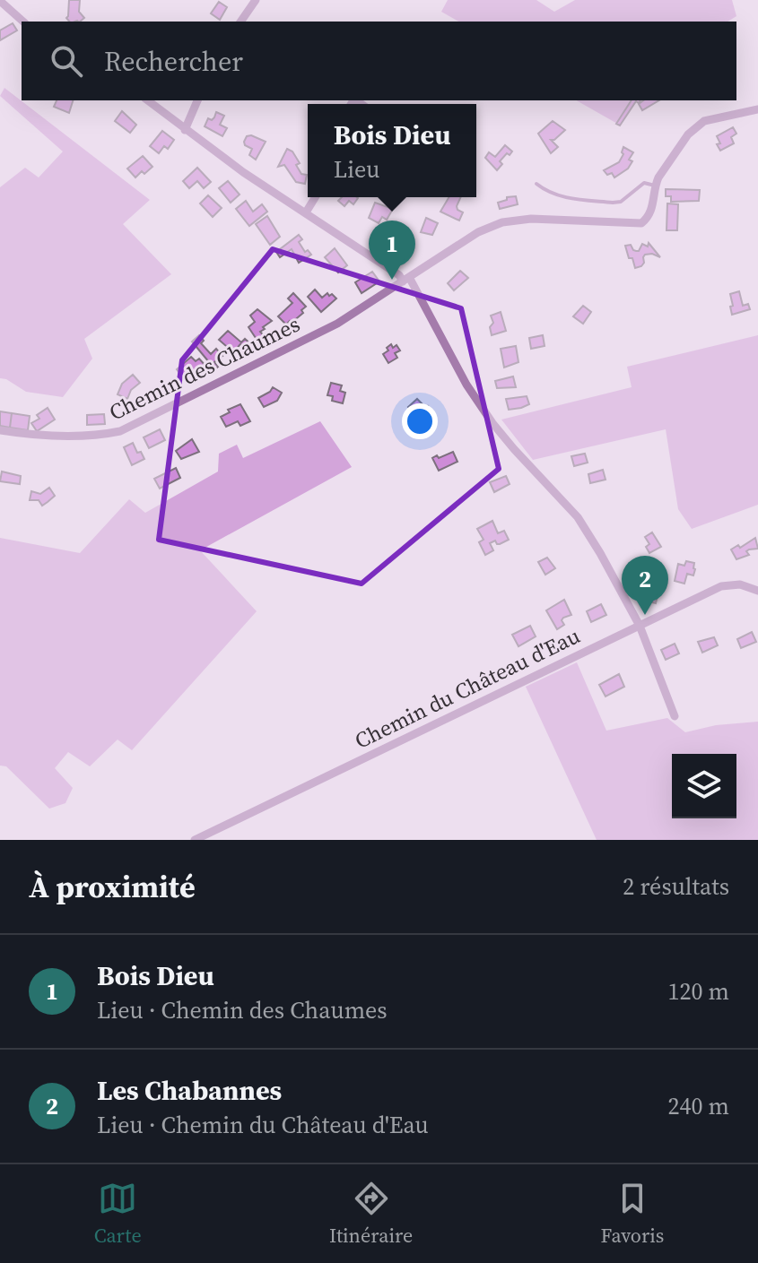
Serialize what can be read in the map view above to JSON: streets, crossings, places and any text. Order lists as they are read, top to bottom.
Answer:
{
  "streets": {
    "street": ["Chemin des Chaumes", "Chemin du Château d'Eau"]
  },
  "page": {
    "search": "Rechercher",
    "popup": ["Bois Dieu", "Lieu"],
    "pins": ["1", "2"],
    "heading": ["À proximité", "2 résultats"],
    "list": [
      {
        "mark": "1",
        "name": "Bois Dieu",
        "note": "Lieu · Chemin des Chaumes",
        "value": "120 m"
      },
      {
        "mark": "2",
        "name": "Les Chabannes",
        "note": "Lieu · Chemin du Château d'Eau",
        "value": "240 m"
      }
    ],
    "nav": ["Carte", "Itinéraire", "Favoris"]
  }
}
